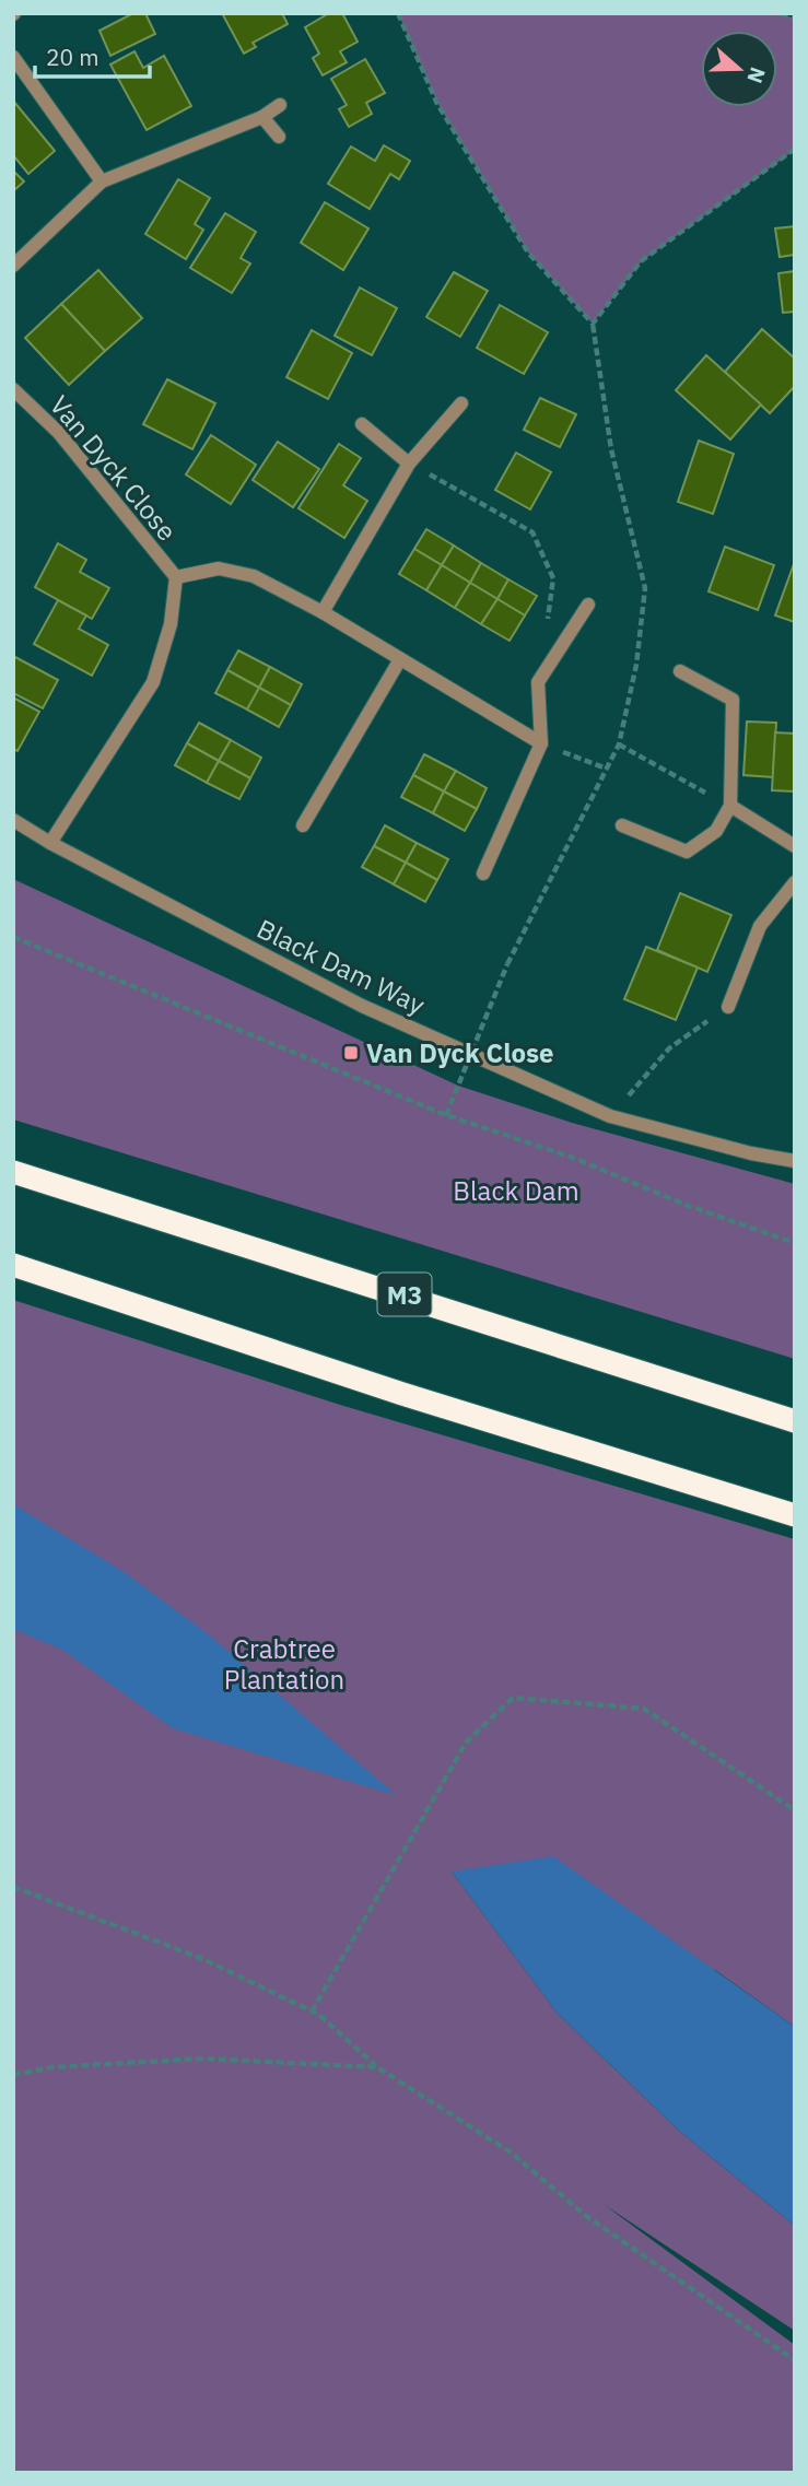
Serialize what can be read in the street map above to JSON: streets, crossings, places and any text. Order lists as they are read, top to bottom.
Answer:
{
  "streets": {
    "highway": ["M3"],
    "street": ["Van Dyck Close", "Black Dam Way"]
  },
  "crossings": [
    ["Van Dyck Close", "Black Dam Way"]
  ],
  "parks": ["Black Dam", "Crabtree Plantation"],
  "places": {
    "transit": ["Van Dyck Close"]
  },
  "scale_bar": "20 m",
  "north": "right"
}
